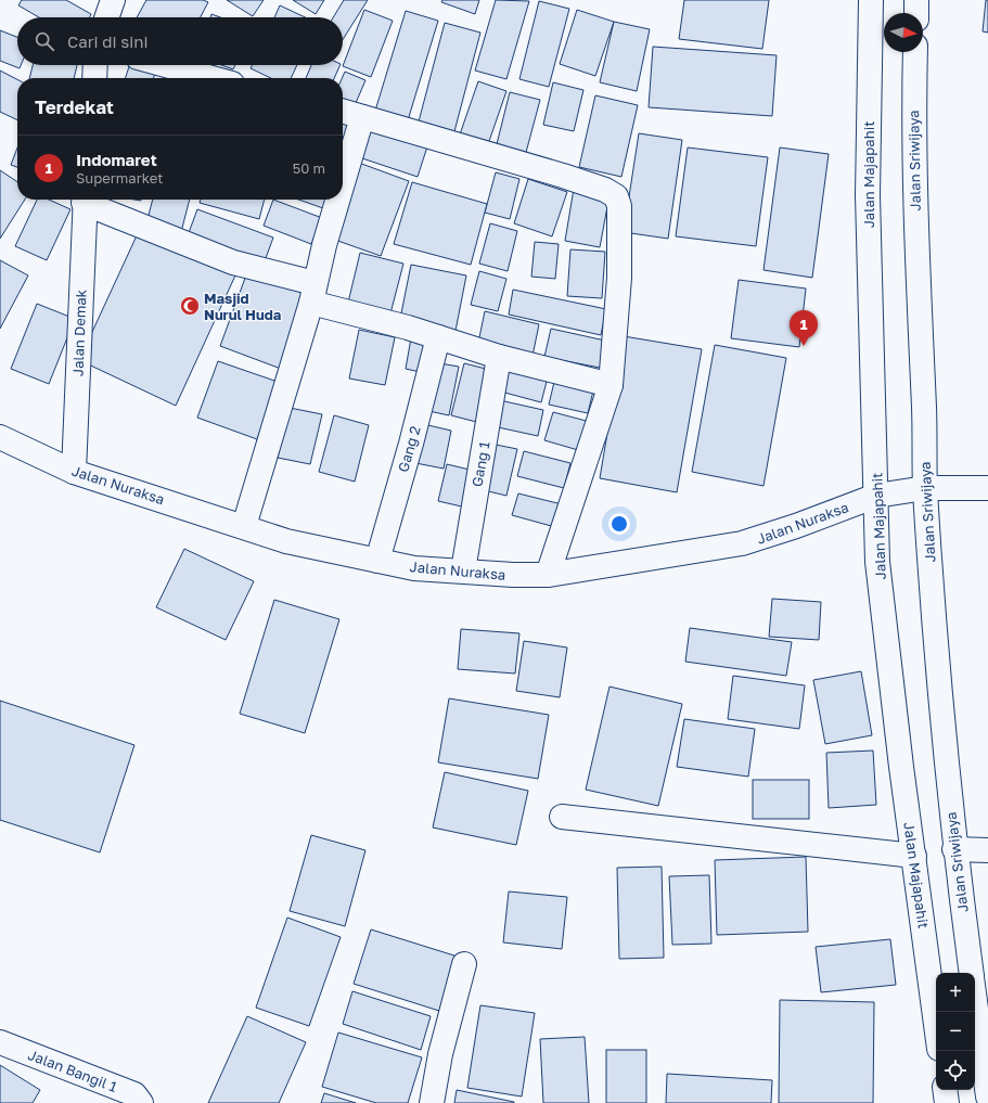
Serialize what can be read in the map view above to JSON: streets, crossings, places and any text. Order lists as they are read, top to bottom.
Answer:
{
  "streets": {
    "street": [
      "Jalan Sriwijaya",
      "Jalan Majapahit",
      "Jalan Demak",
      "Gang 2",
      "Gang 1",
      "Jalan Nuraksa",
      "Jalan Bangil 1"
    ]
  },
  "crossings": [
    ["Jalan Sriwijaya", "Jalan Nuraksa"],
    ["Jalan Majapahit", "Jalan Nuraksa"],
    ["Jalan Demak", "Jalan Nuraksa"],
    ["Gang 2", "Jalan Nuraksa"],
    ["Gang 1", "Jalan Nuraksa"]
  ],
  "places": {
    "mosque": ["Masjid Nurul Huda"]
  },
  "north": "right",
  "page": {
    "search": "Cari di sini",
    "heading": "Terdekat",
    "list": [
      {
        "mark": "1",
        "name": "Indomaret",
        "note": "Supermarket",
        "value": "50 m"
      }
    ],
    "pins": "1",
    "map_buttons": ["+", "−"]
  }
}
